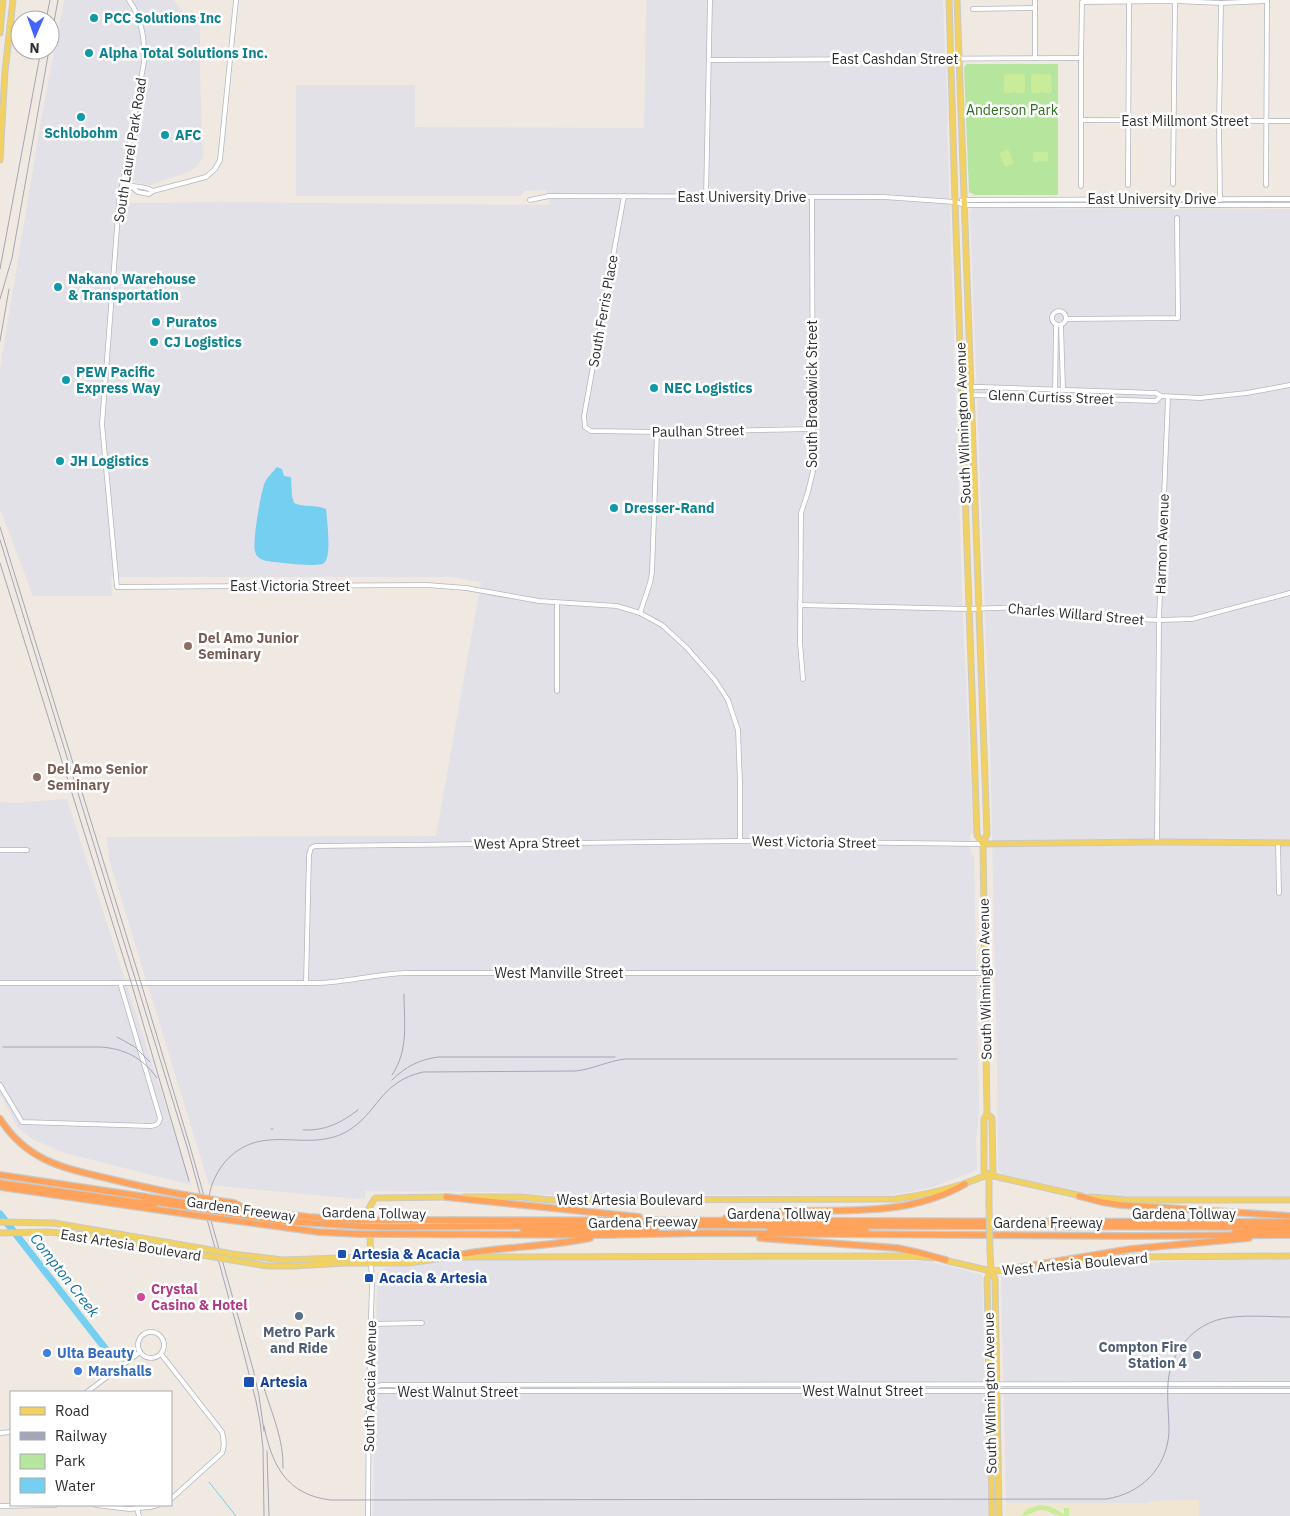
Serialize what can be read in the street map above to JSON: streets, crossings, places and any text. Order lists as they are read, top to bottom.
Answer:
{
  "streets": {
    "highway": ["Gardena Freeway", "Gardena Tollway"],
    "main road": [
      "South Wilmington Avenue",
      "West Victoria Street",
      "West Artesia Boulevard",
      "East Artesia Boulevard",
      "South Acacia Avenue"
    ],
    "street": [
      "East Cashdan Street",
      "East Millmont Street",
      "South Laurel Park Road",
      "East University Drive",
      "South Ferris Place",
      "South Broadwick Street",
      "Glenn Curtiss Street",
      "Paulhan Street",
      "Harmon Avenue",
      "East Victoria Street",
      "Charles Willard Street",
      "West Apra Street",
      "West Manville Street",
      "West Walnut Street"
    ]
  },
  "crossings": [
    ["East Cashdan Street", "South Wilmington Avenue"],
    ["South Laurel Park Road", "East Victoria Street"],
    ["East University Drive", "South Ferris Place"],
    ["East University Drive", "South Broadwick Street"],
    ["East University Drive", "South Wilmington Avenue"],
    ["South Ferris Place", "Paulhan Street"],
    ["South Broadwick Street", "Paulhan Street"],
    ["South Broadwick Street", "Charles Willard Street"],
    ["Glenn Curtiss Street", "South Wilmington Avenue"],
    ["Glenn Curtiss Street", "Harmon Avenue"],
    ["South Wilmington Avenue", "Charles Willard Street"],
    ["South Wilmington Avenue", "West Victoria Street"],
    ["South Wilmington Avenue", "West Manville Street"],
    ["South Wilmington Avenue", "West Artesia Boulevard"],
    ["South Wilmington Avenue", "West Walnut Street"],
    ["Harmon Avenue", "Charles Willard Street"],
    ["Harmon Avenue", "West Victoria Street"],
    ["East Victoria Street", "West Victoria Street"],
    ["West Victoria Street", "West Apra Street"],
    ["West Apra Street", "West Manville Street"],
    ["West Artesia Boulevard", "East Artesia Boulevard"],
    ["West Artesia Boulevard", "South Acacia Avenue"],
    ["Gardena Freeway", "Gardena Tollway"],
    ["East Artesia Boulevard", "South Acacia Avenue"],
    ["South Acacia Avenue", "West Walnut Street"]
  ],
  "water": ["Compton Creek"],
  "parks": ["Anderson Park"],
  "places": {
    "other": [
      "PCC Solutions Inc",
      "Alpha Total Solutions Inc.",
      "Schlobohm",
      "AFC",
      "Nakano Warehouse & Transportation",
      "Puratos",
      "CJ Logistics",
      "PEW Pacific Express Way",
      "NEC Logistics",
      "JH Logistics",
      "Dresser-Rand",
      "Del Amo Junior Seminary",
      "Del Amo Senior Seminary",
      "Crystal Casino & Hotel",
      "Metro Park and Ride",
      "Ulta Beauty",
      "Compton Fire Station 4",
      "Marshalls"
    ],
    "transit": ["Artesia & Acacia", "Acacia & Artesia", "Artesia"]
  },
  "legend": [
    "Road",
    "Railway",
    "Park",
    "Water"
  ],
  "north": "bottom"
}
